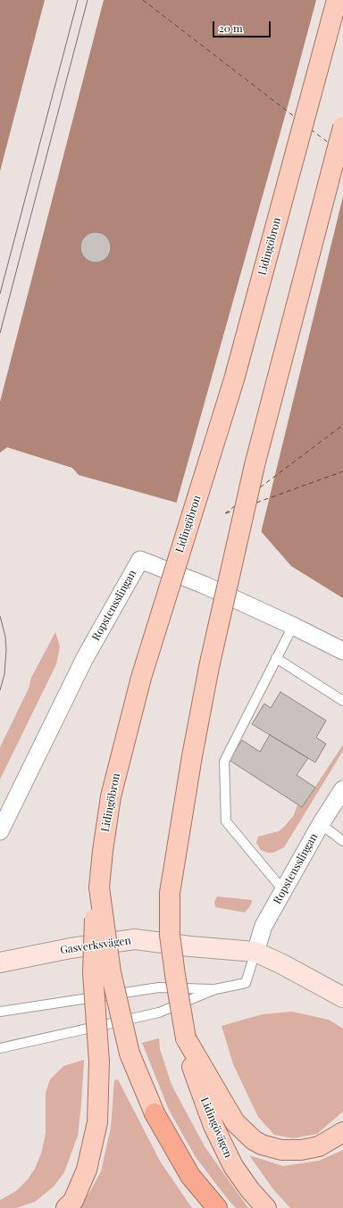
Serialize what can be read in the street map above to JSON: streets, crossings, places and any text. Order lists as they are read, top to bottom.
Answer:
{
  "streets": {
    "main road": ["Lidingöbron", "Gasverksvägen", "Lidingövägen"],
    "street": ["Ropstensslingan"]
  },
  "crossings": [
    ["Ropstensslingan", "Gasverksvägen"]
  ],
  "scale_bar": "20 m"
}
